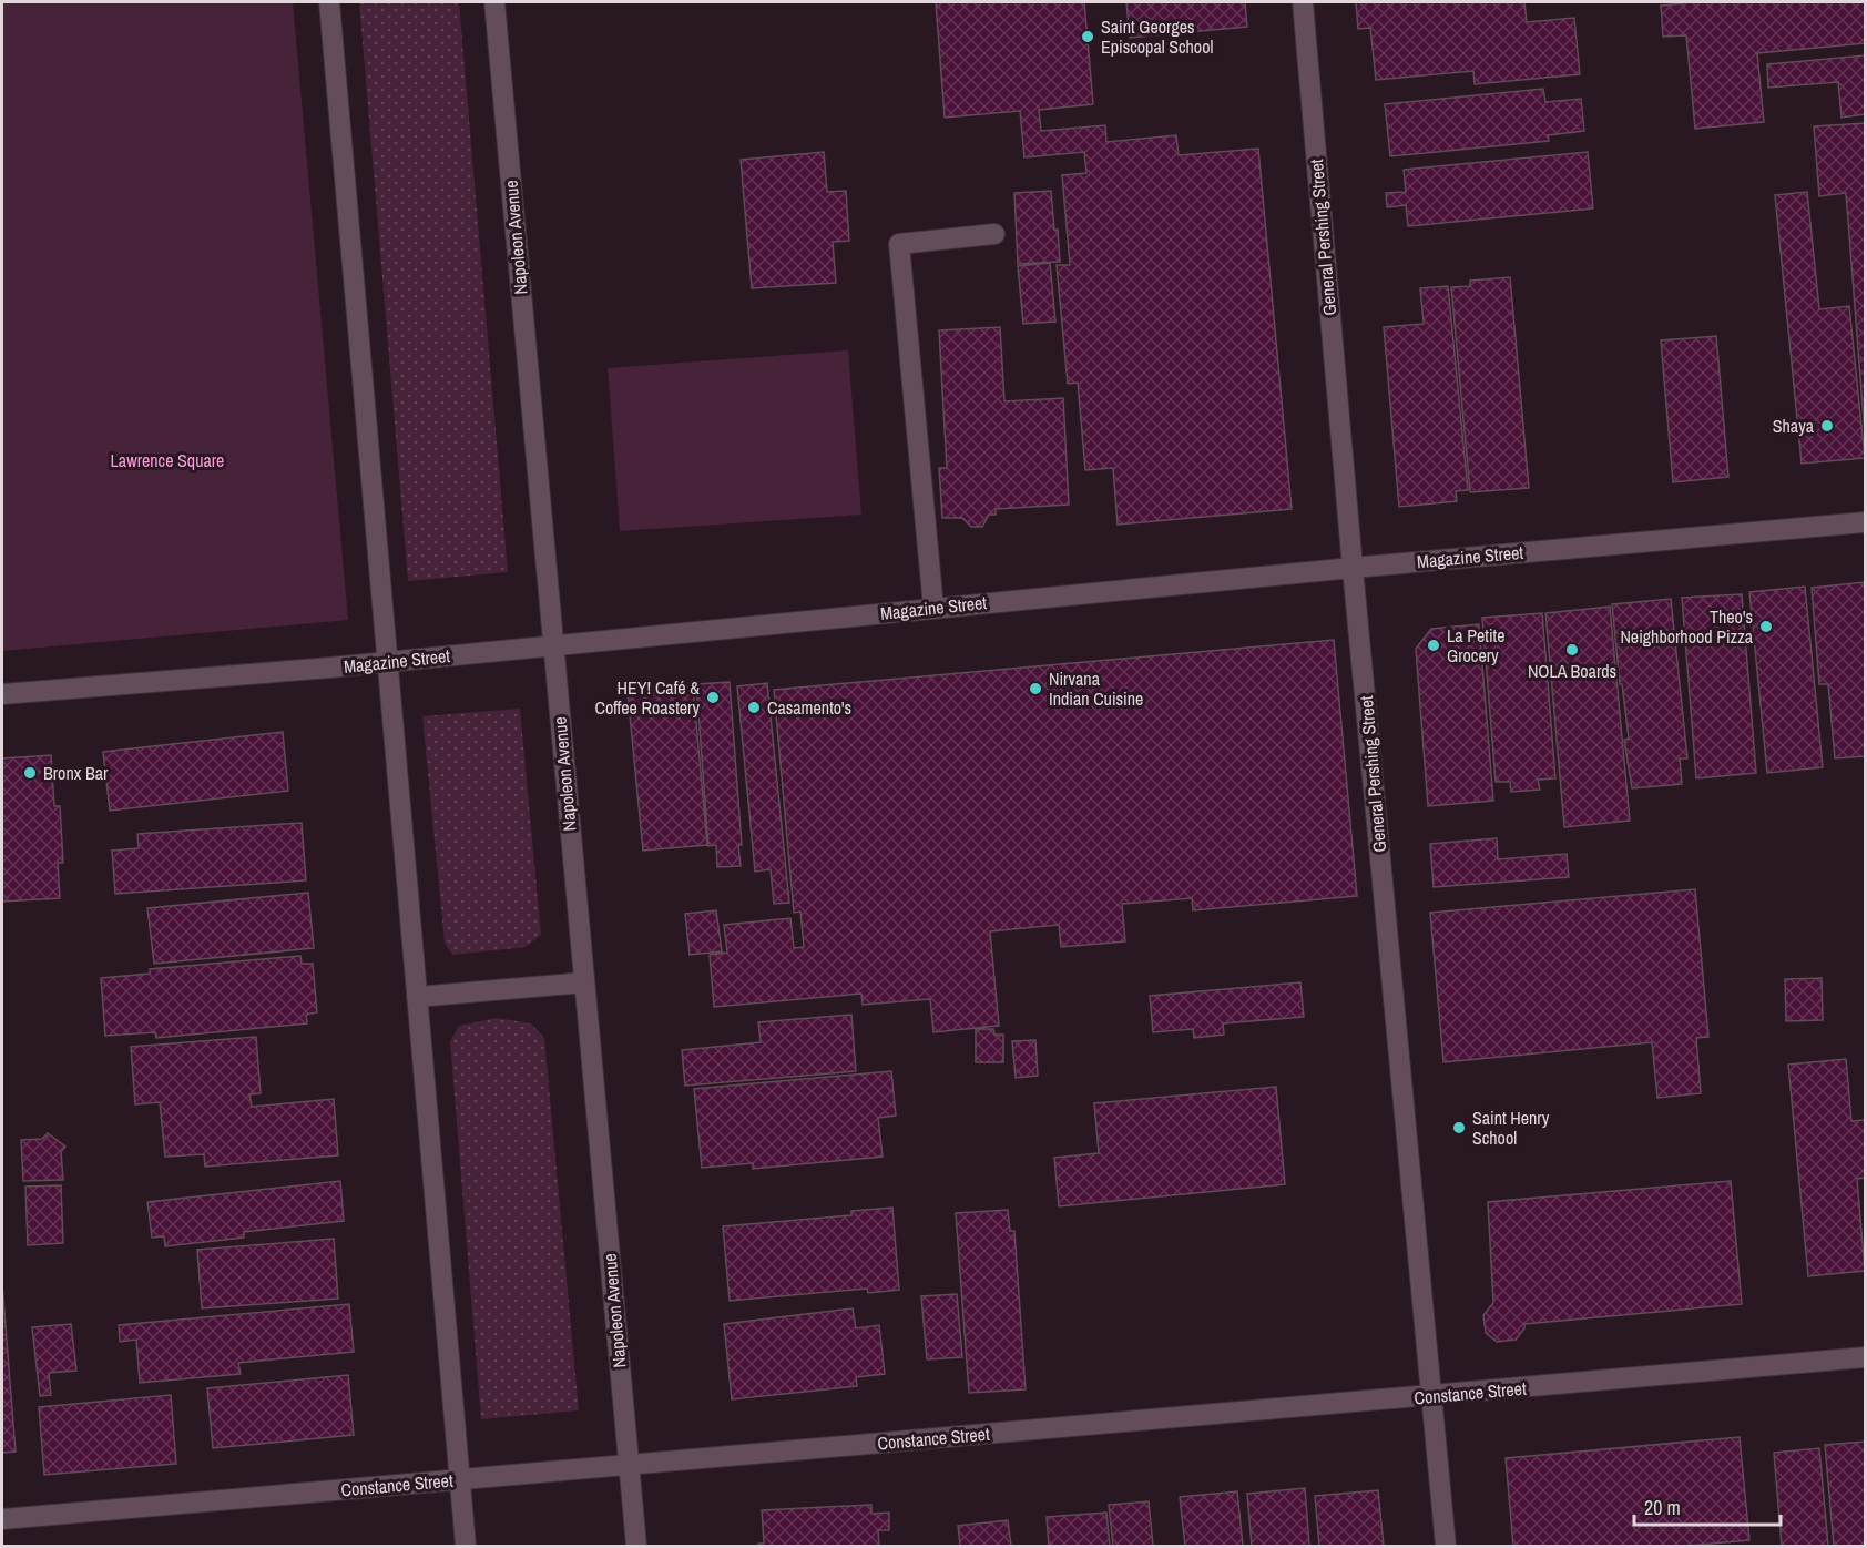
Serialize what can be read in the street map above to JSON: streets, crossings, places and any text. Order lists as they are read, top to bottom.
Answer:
{
  "streets": {
    "street": [
      "Napoleon Avenue",
      "General Pershing Street",
      "Magazine Street",
      "Constance Street"
    ]
  },
  "crossings": [
    ["Napoleon Avenue", "Magazine Street"],
    ["Napoleon Avenue", "Constance Street"],
    ["General Pershing Street", "Magazine Street"],
    ["General Pershing Street", "Constance Street"]
  ],
  "parks": ["Lawrence Square"],
  "places": [
    "Saint Georges Episcopal School",
    "Shaya",
    "Theo's Neighborhood Pizza",
    "La Petite Grocery",
    "NOLA Boards",
    "Nirvana Indian Cuisine",
    "HEY! Café & Coffee Roastery",
    "Casamento's",
    "Bronx Bar",
    "Saint Henry School"
  ],
  "scale_bar": "20 m"
}
